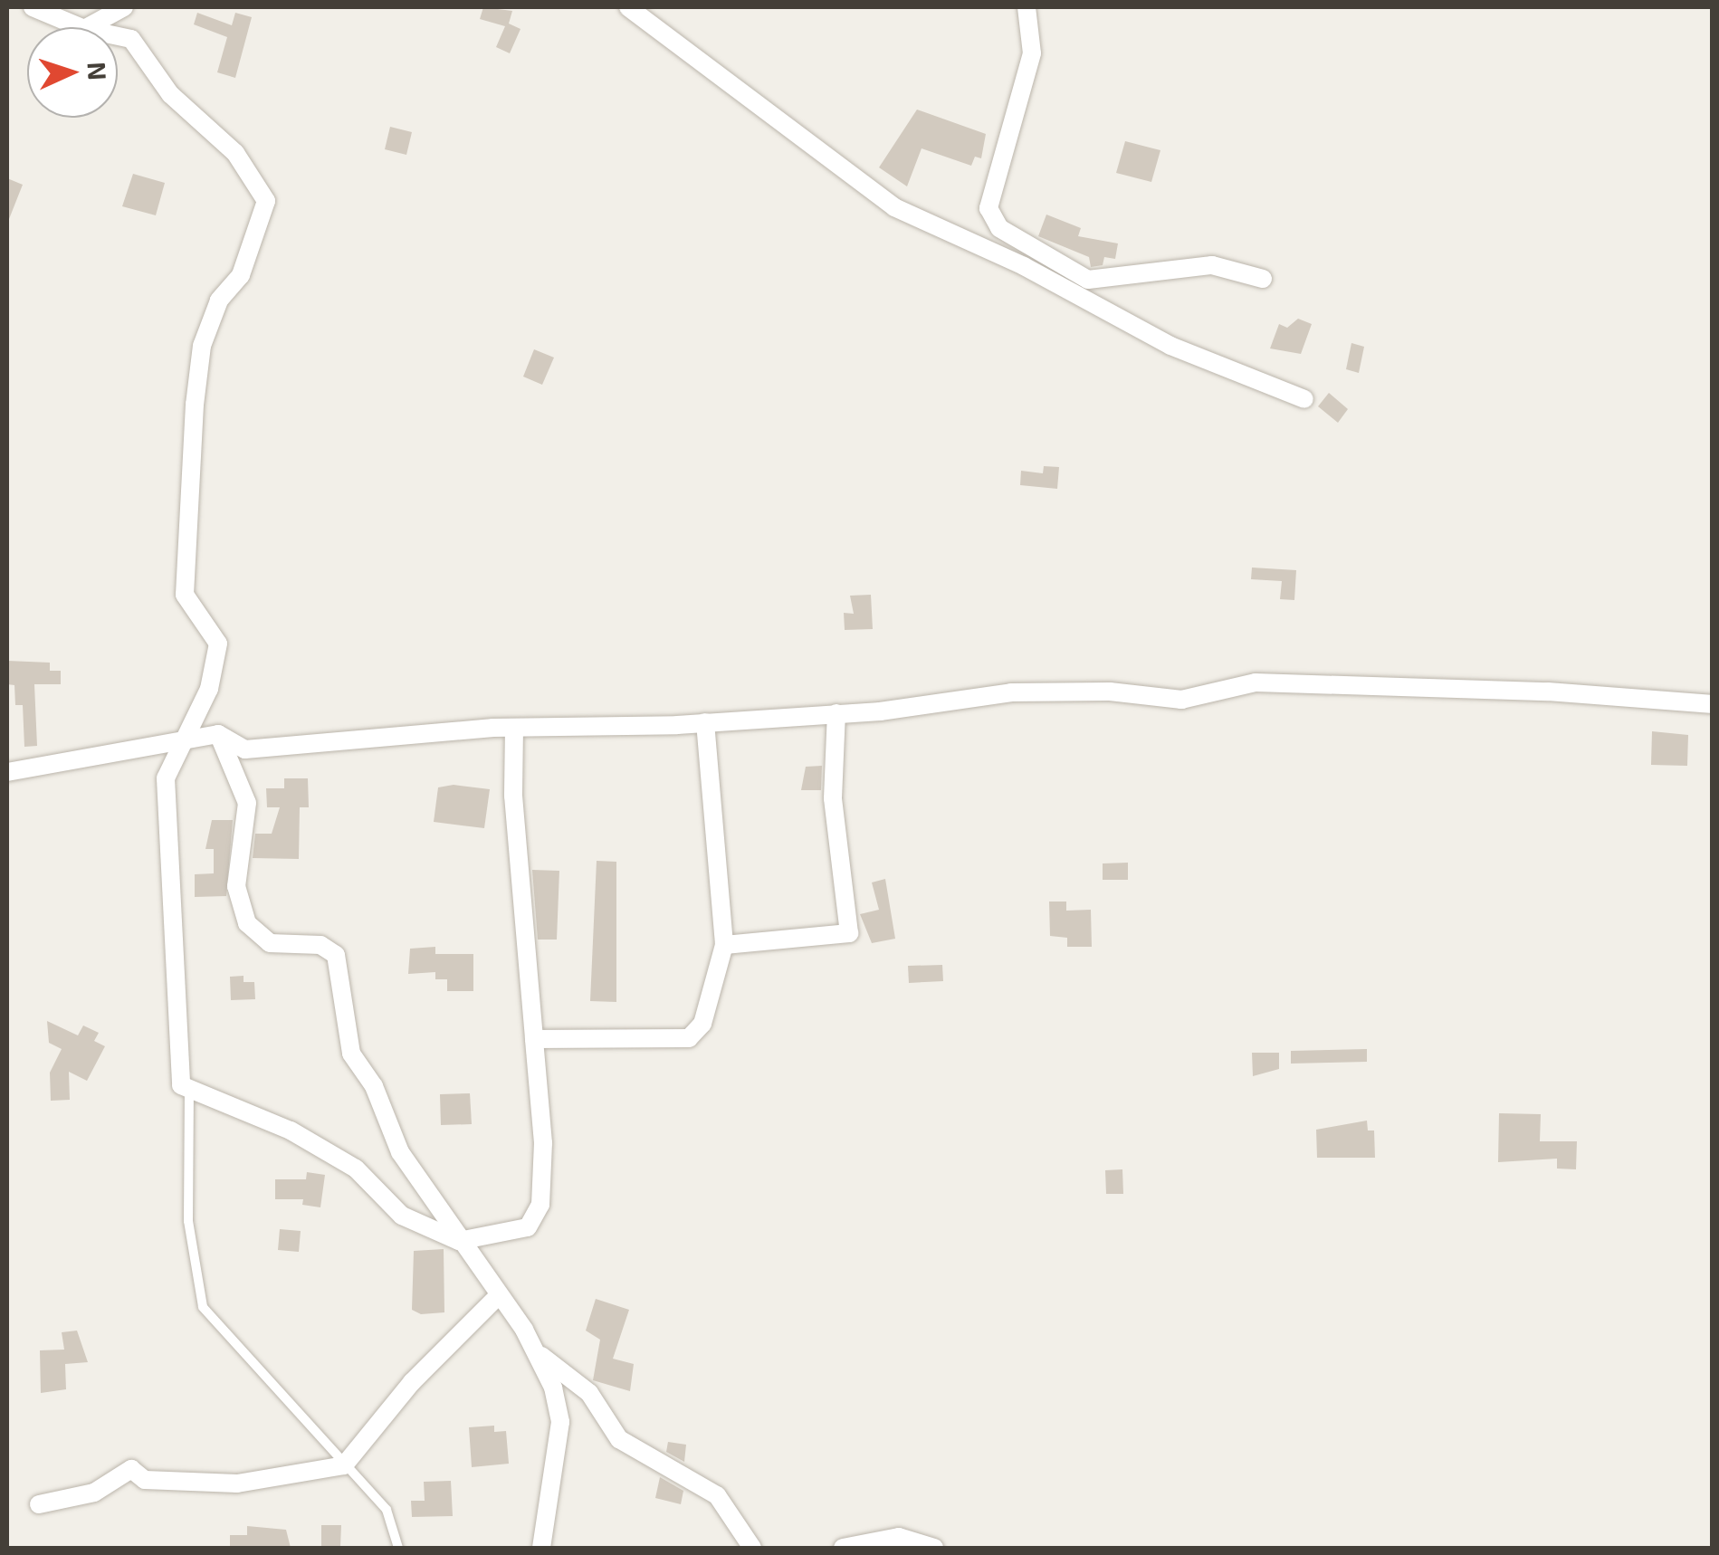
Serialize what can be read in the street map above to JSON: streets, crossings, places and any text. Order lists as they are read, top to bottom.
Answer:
{
  "north": "right"
}
